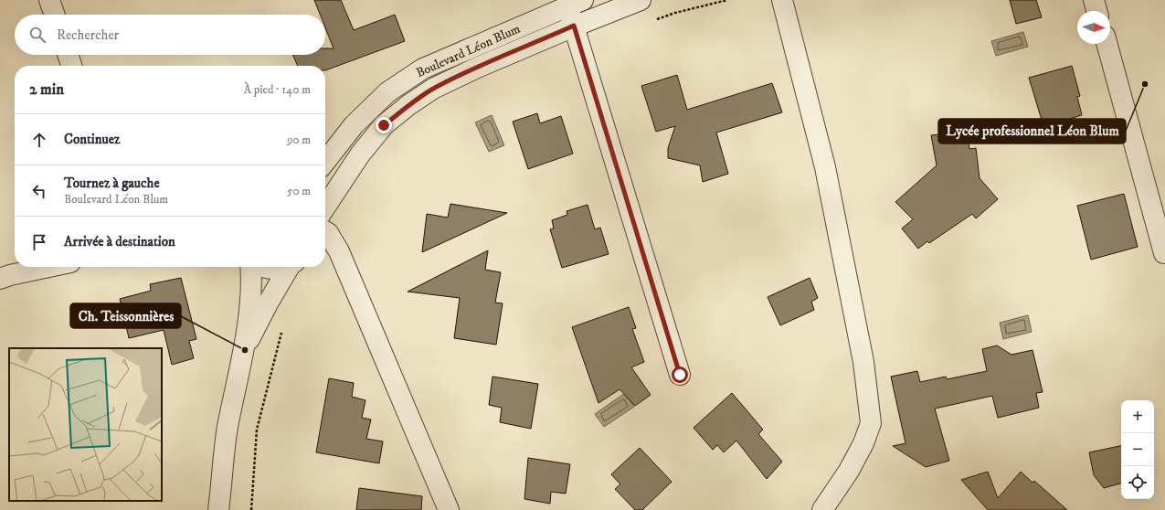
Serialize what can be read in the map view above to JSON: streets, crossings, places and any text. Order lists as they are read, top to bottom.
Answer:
{
  "streets": {
    "street": ["Boulevard Léon Blum"]
  },
  "places": ["Lycée professionnel Léon Blum", "Ch. Teissonnières"],
  "north": "right",
  "page": {
    "search": "Rechercher",
    "heading": ["2 min", "À pied · 140 m"],
    "list": [
      ["Continuez", "90 m"],
      ["Tournez à gauche", "Boulevard Léon Blum", "50 m"],
      "Arrivée à destination"
    ],
    "map_buttons": ["+", "−"]
  }
}
